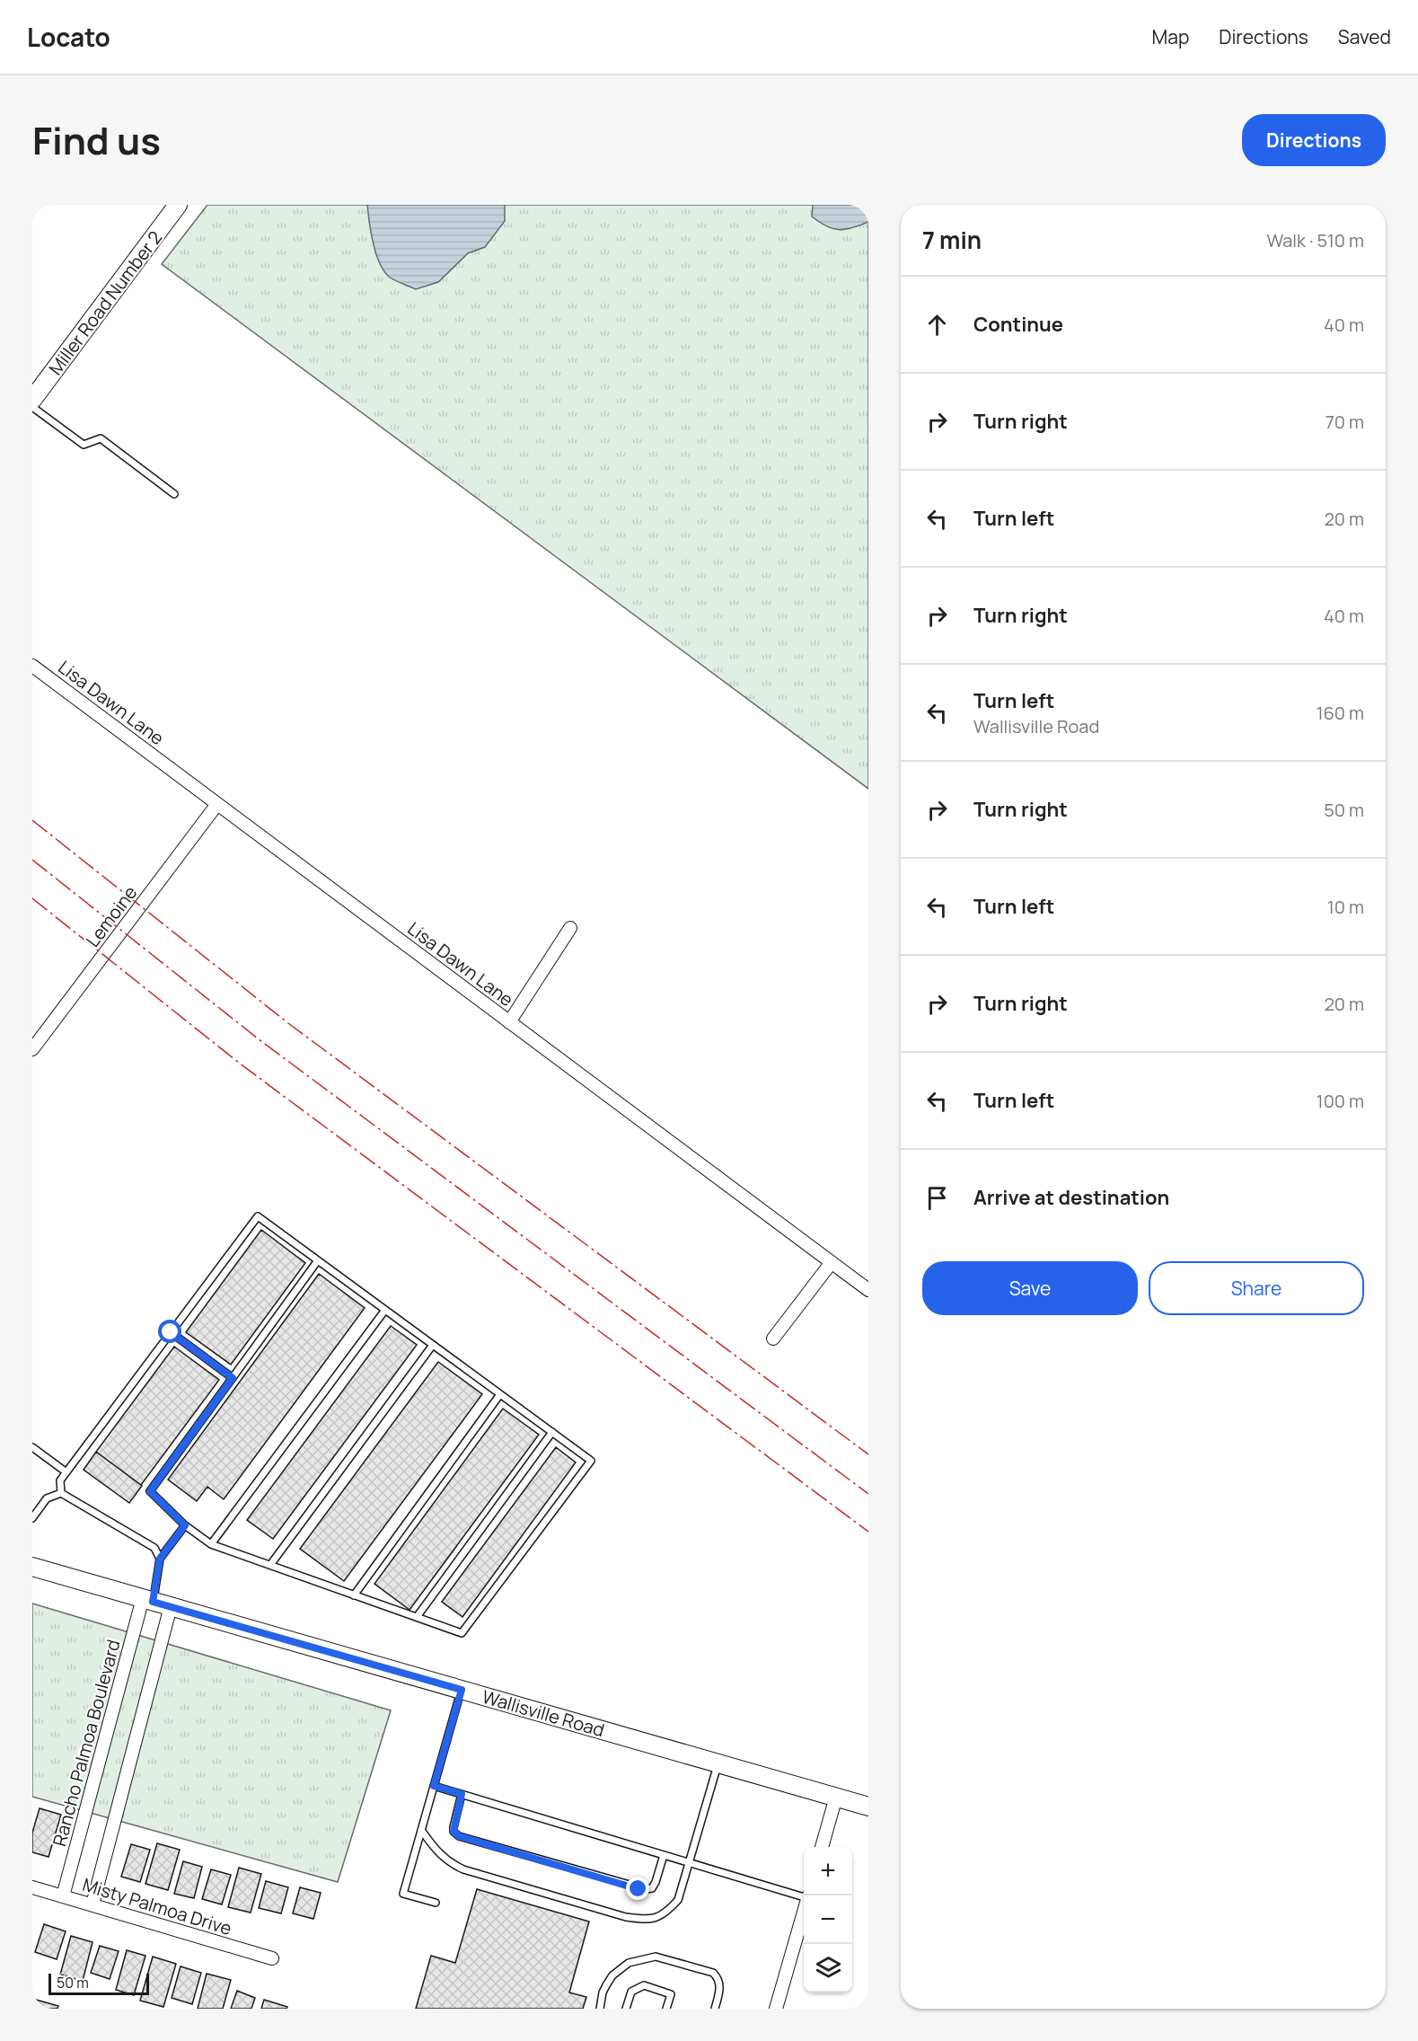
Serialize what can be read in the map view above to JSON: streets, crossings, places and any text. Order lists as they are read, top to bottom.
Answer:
{
  "streets": {
    "main road": ["Miller Road Number 2", "Wallisville Road"],
    "street": [
      "Lisa Dawn Lane",
      "Lemoine",
      "Rancho Palmoa Boulevard",
      "Misty Palmoa Drive"
    ]
  },
  "crossings": [
    ["Lisa Dawn Lane", "Lemoine"],
    ["Wallisville Road", "Rancho Palmoa Boulevard"],
    ["Rancho Palmoa Boulevard", "Misty Palmoa Drive"]
  ],
  "scale_bar": "50 m",
  "page": {
    "header": "Locato",
    "nav": ["Map", "Directions", "Saved"],
    "title": "Find us",
    "buttons": [
      "Directions",
      ["Save", "Share"]
    ],
    "heading": ["7 min", "Walk · 510 m"],
    "list": [
      ["Continue", "40 m"],
      ["Turn right", "70 m"],
      ["Turn left", "20 m"],
      ["Turn right", "40 m"],
      ["Turn left", "Wallisville Road", "160 m"],
      ["Turn right", "50 m"],
      ["Turn left", "10 m"],
      ["Turn right", "20 m"],
      ["Turn left", "100 m"],
      "Arrive at destination"
    ],
    "map_buttons": ["+", "−"],
    "scale": "50 m"
  }
}
